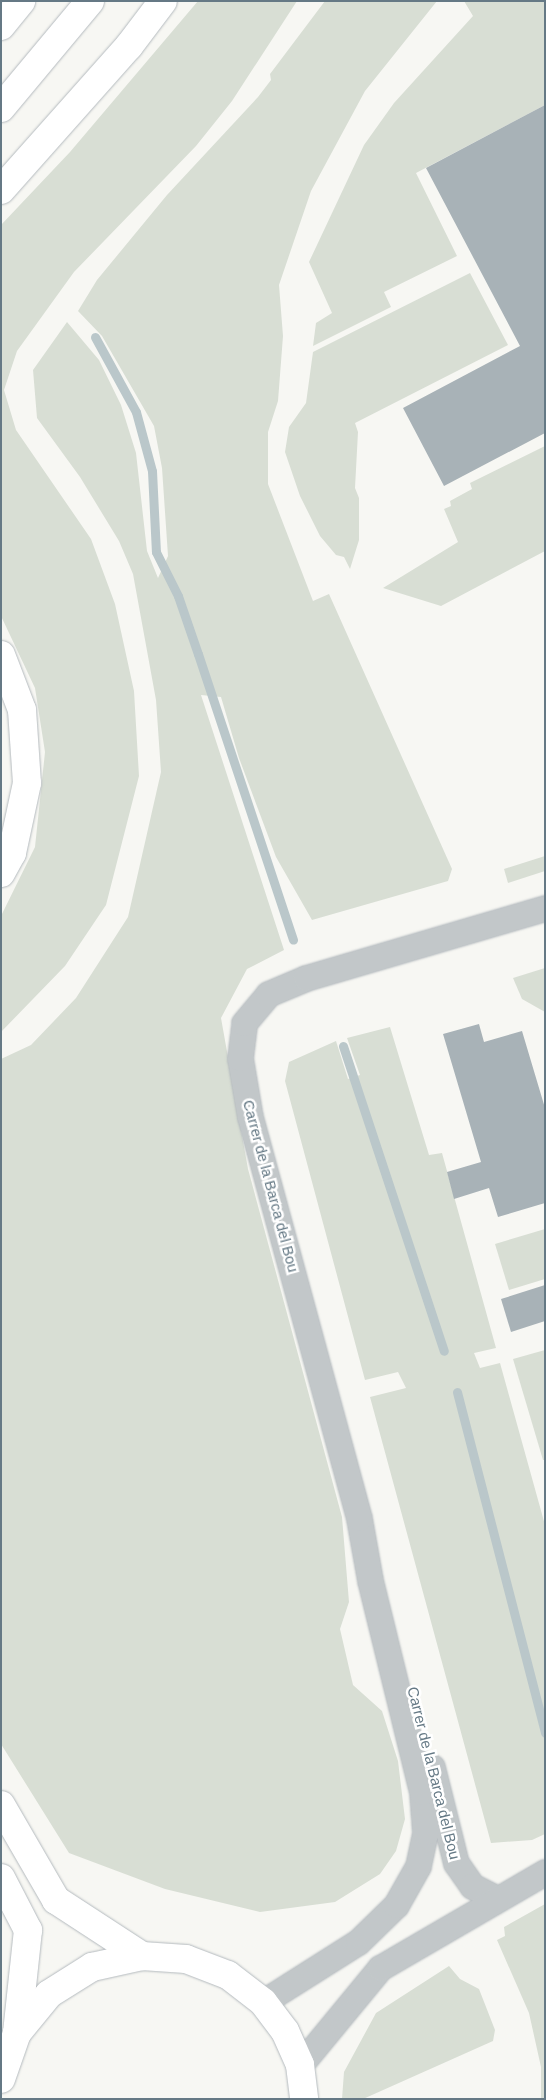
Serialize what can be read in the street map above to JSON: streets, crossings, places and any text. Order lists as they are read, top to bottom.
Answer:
{
  "streets": {
    "street": ["Carrer de la Barca del Bou"]
  }
}
